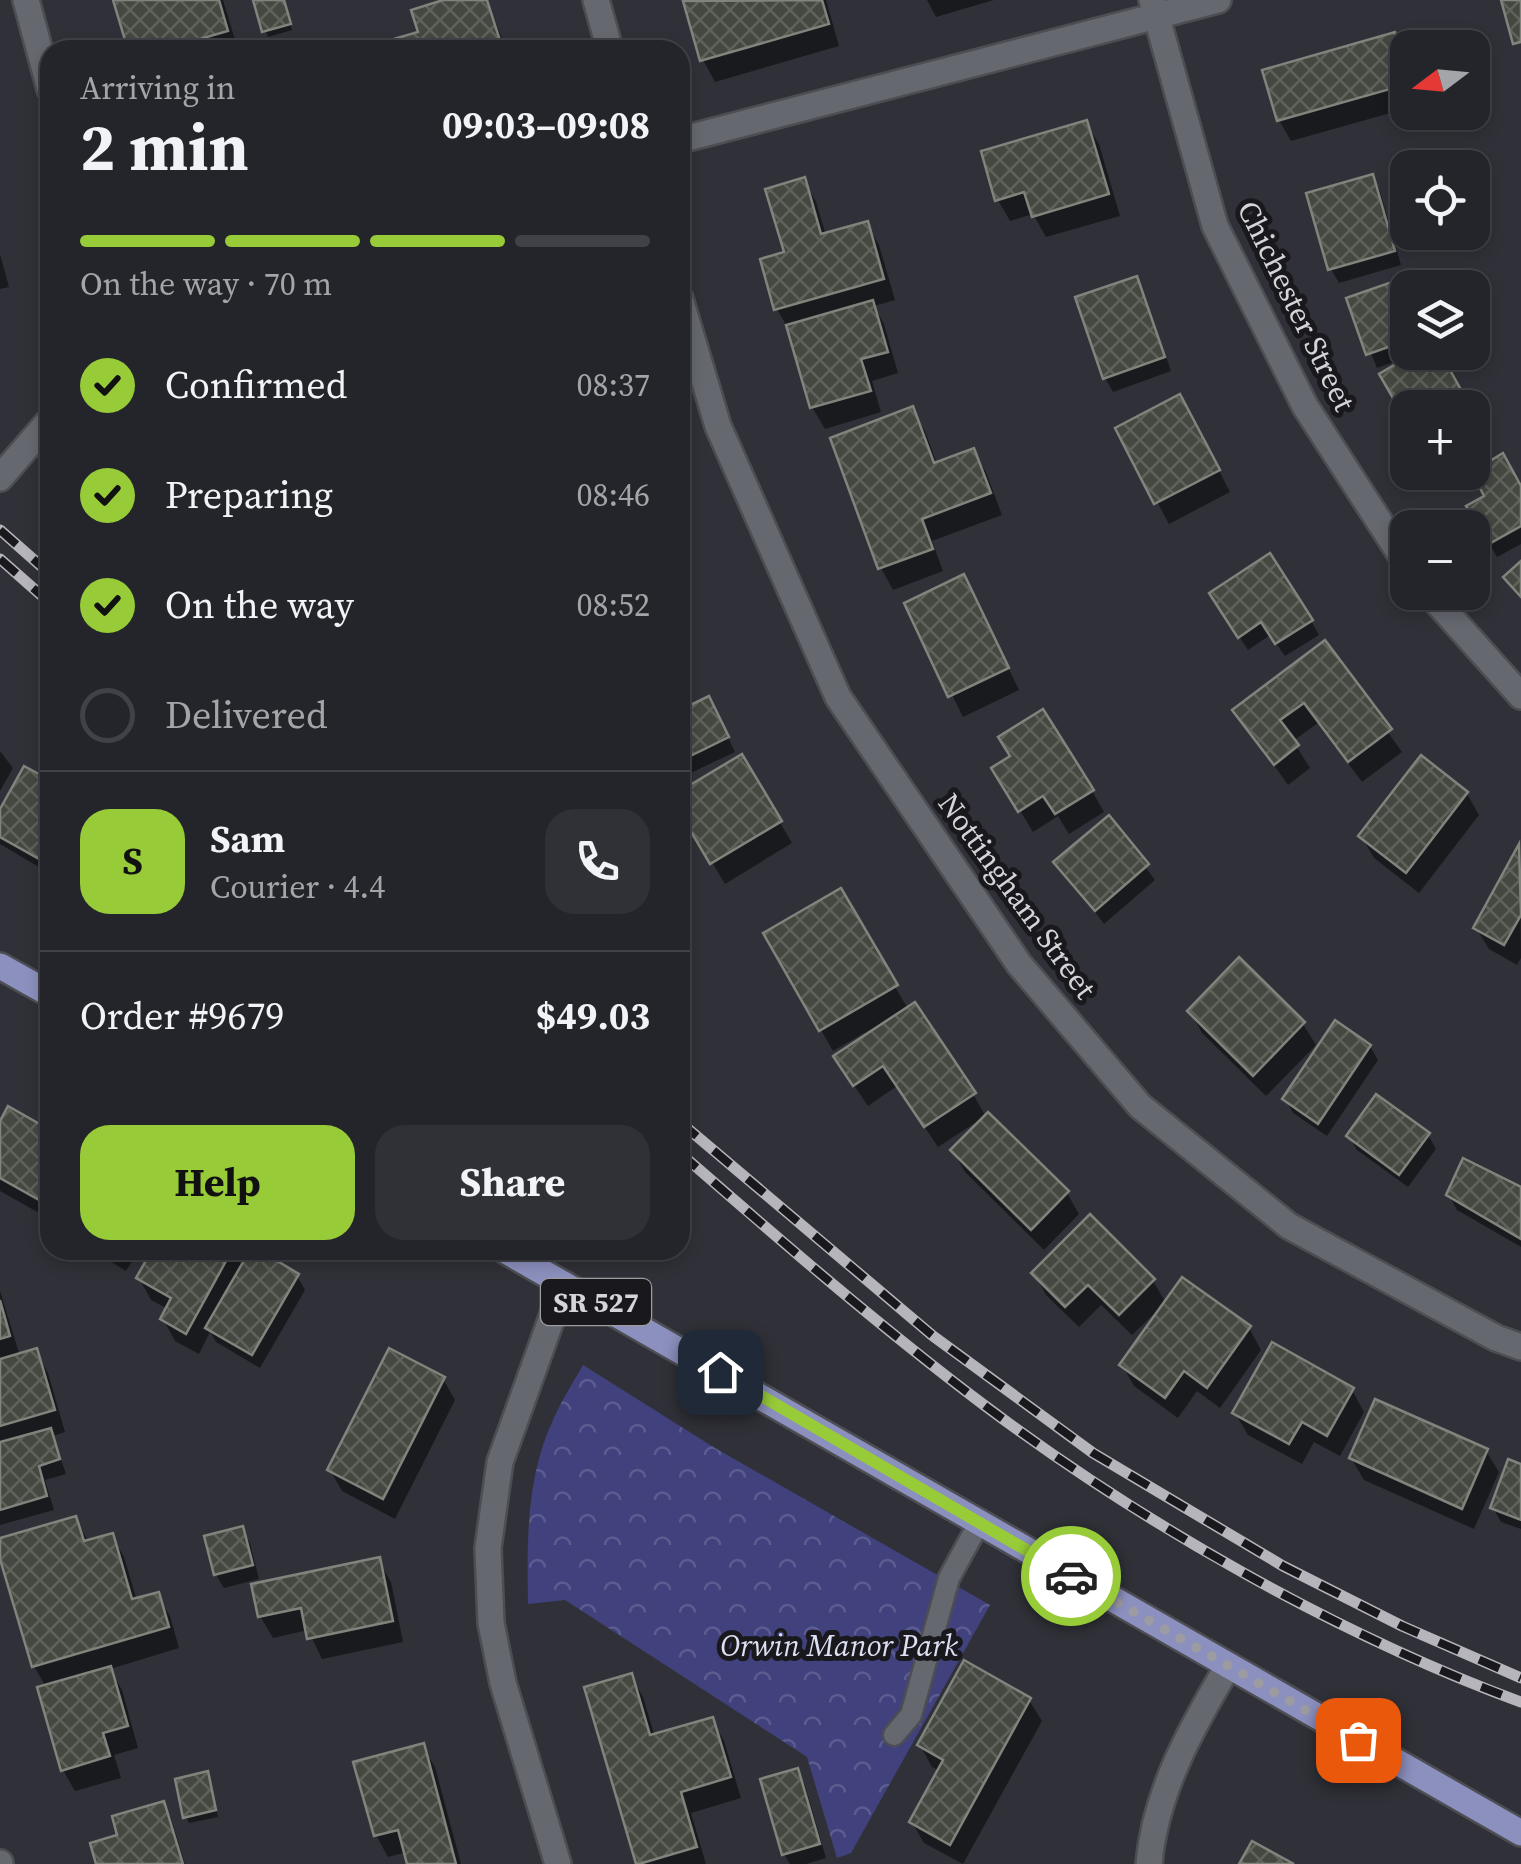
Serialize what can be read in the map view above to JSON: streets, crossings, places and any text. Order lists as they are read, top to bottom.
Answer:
{
  "streets": {
    "main road": ["SR 527"],
    "street": ["Chichester Street", "Nottingham Street"]
  },
  "parks": ["Orwin Manor Park"],
  "north": "left",
  "page": {
    "map_buttons": ["+", "−"],
    "heading": ["2 min", "Arriving in", "09:03–09:08"],
    "panel": [
      "Sam",
      "Courier · 4.4",
      "Order #9679",
      "$49.03"
    ],
    "bar": "On the way · 70 m",
    "list": [
      ["Confirmed", "08:37"],
      ["Preparing", "08:46"],
      ["On the way", "08:52"],
      "Delivered"
    ],
    "round": "S",
    "buttons": ["Help", "Share"]
  }
}
